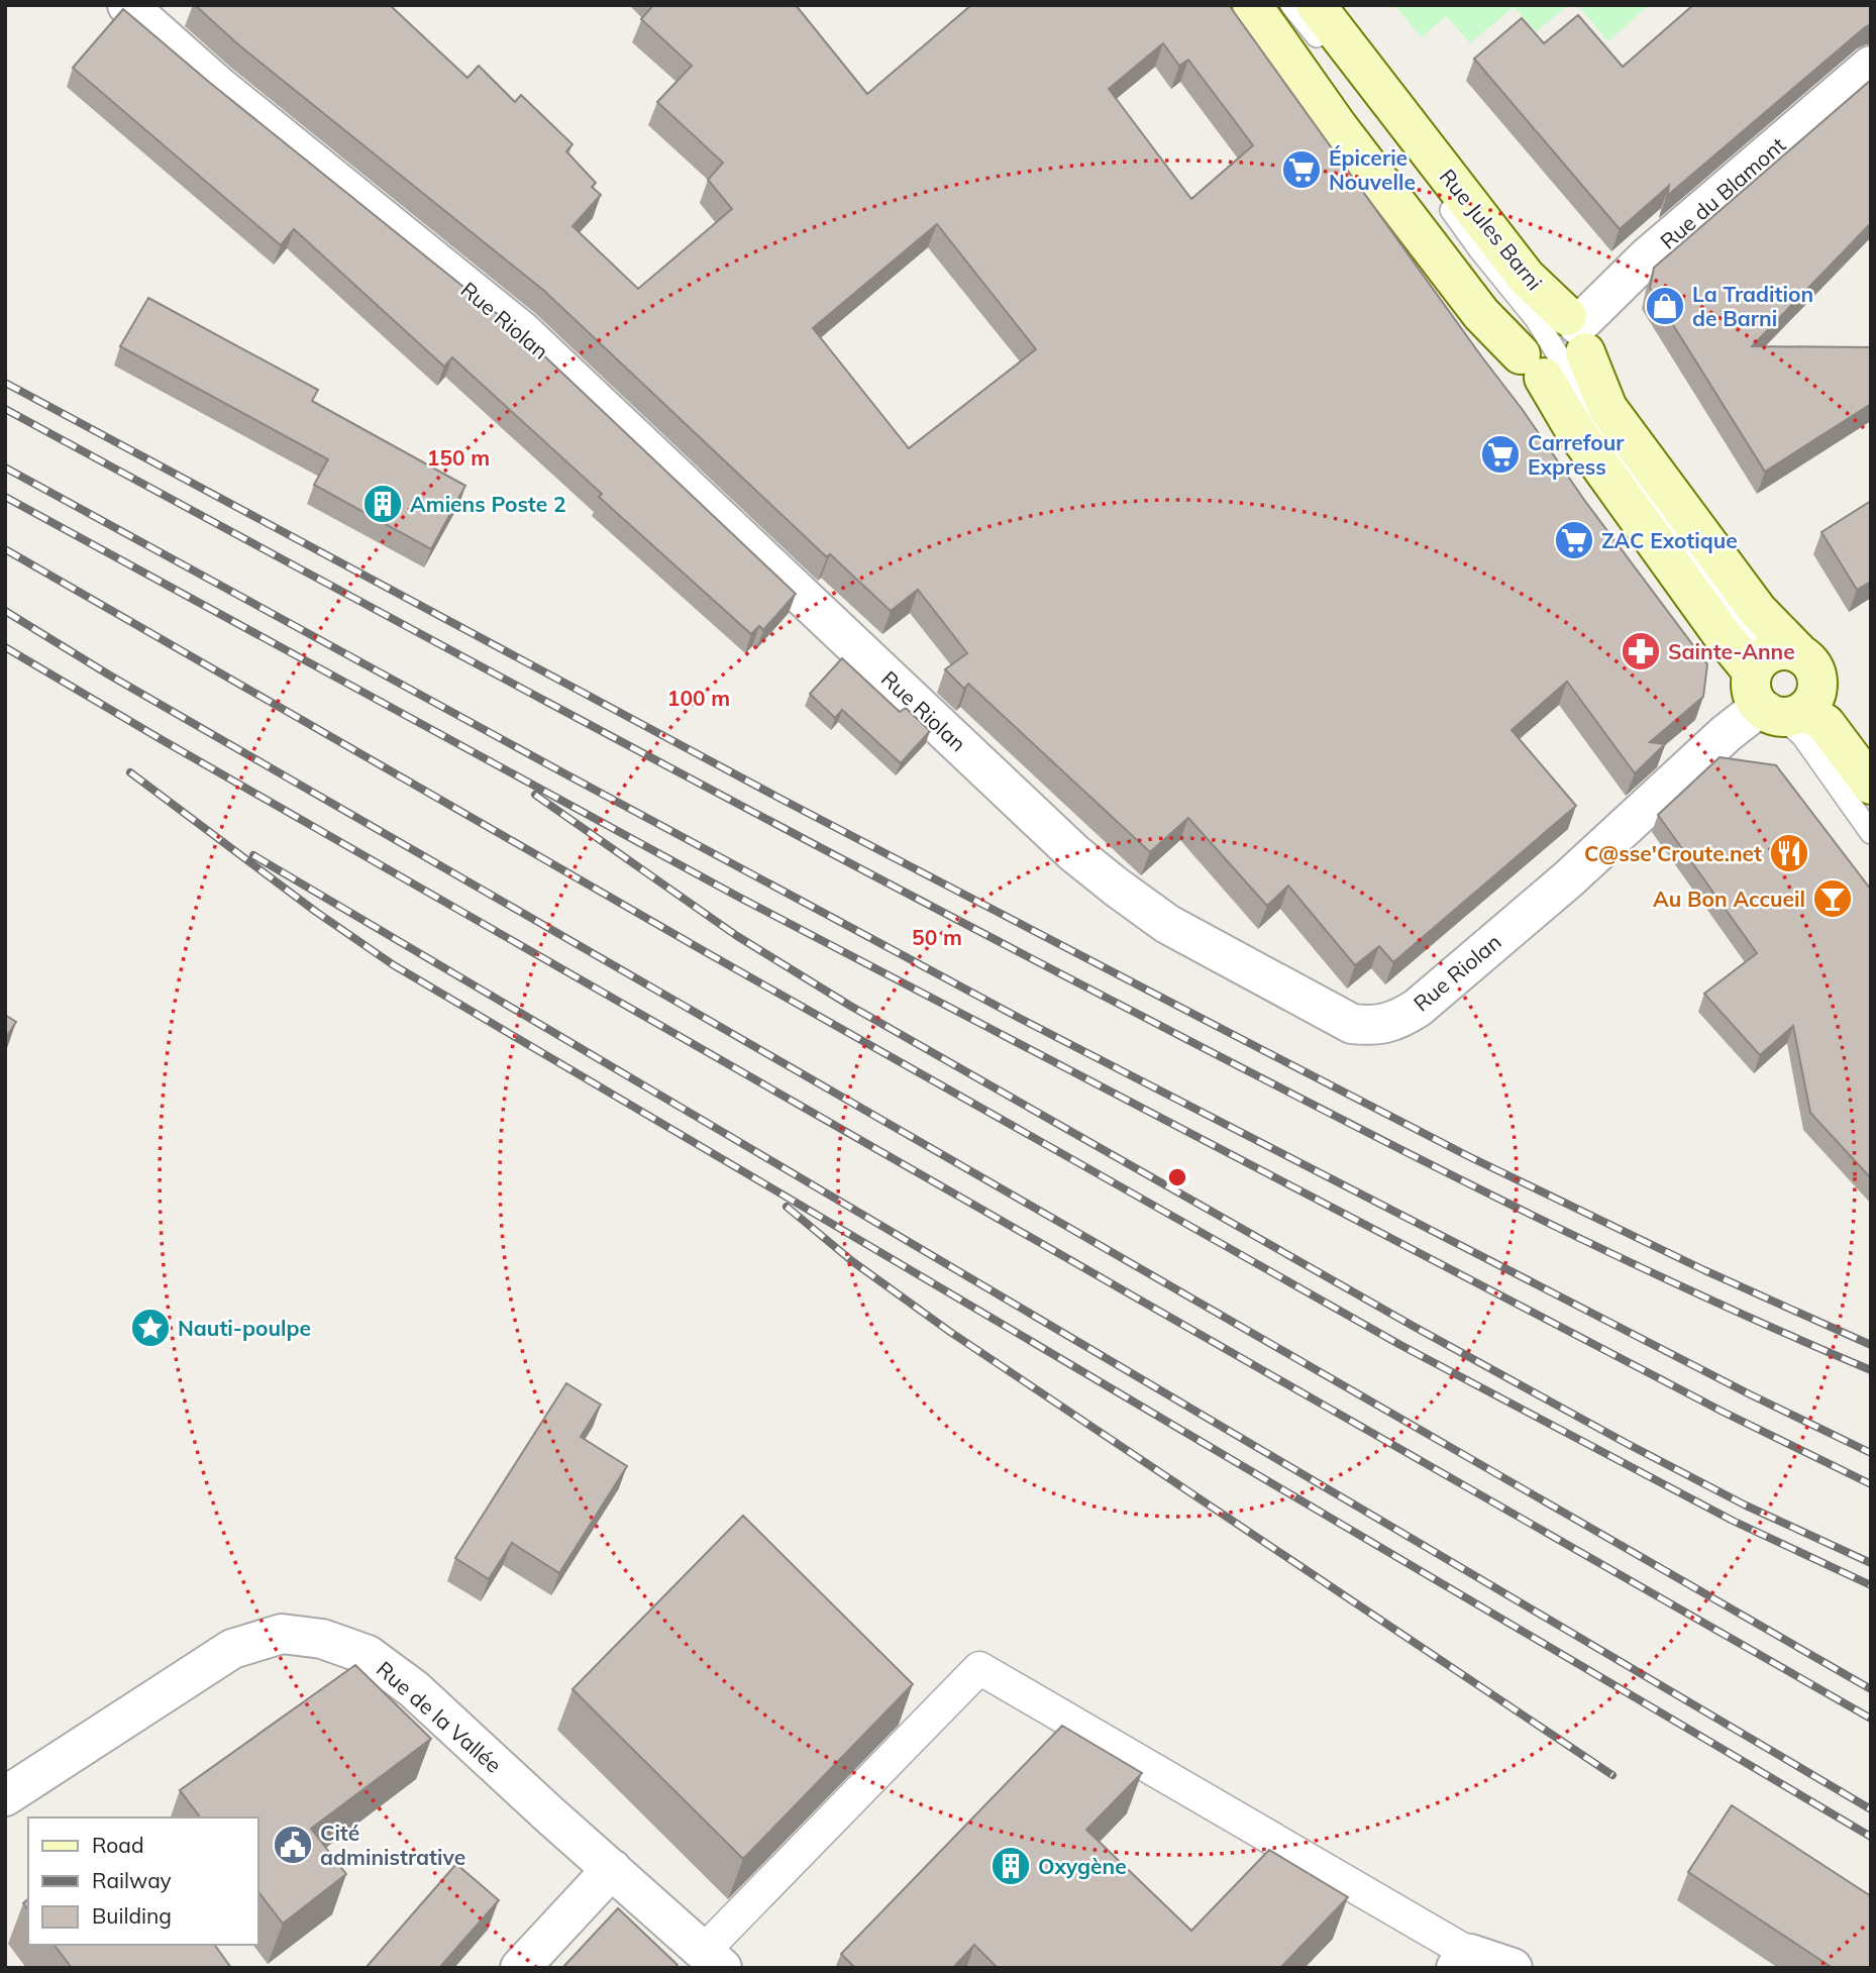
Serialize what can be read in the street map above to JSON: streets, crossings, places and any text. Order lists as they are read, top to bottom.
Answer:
{
  "streets": {
    "main road": ["Rue Jules Barni"],
    "street": ["Rue du Blamont", "Rue Riolan", "Rue de la Vallée"]
  },
  "crossings": [
    ["Rue du Blamont", "Rue Jules Barni"],
    ["Rue Jules Barni", "Rue Riolan"]
  ],
  "places": {
    "supermarket": ["Épicerie Nouvelle", "Carrefour Express", "ZAC Exotique"],
    "shop": ["La Tradition de Barni"],
    "building": ["Amiens Poste 2", "Oxygène"],
    "pharmacy": ["Sainte-Anne"],
    "restaurant": ["C@sse'Croute.net"],
    "bar": ["Au Bon Accueil"],
    "place": ["Nauti-poulpe"],
    "public building": ["Cité administrative"]
  },
  "legend": ["Road", "Railway", "Building"],
  "rings": ["150 m", "100 m", "50 m"]
}
